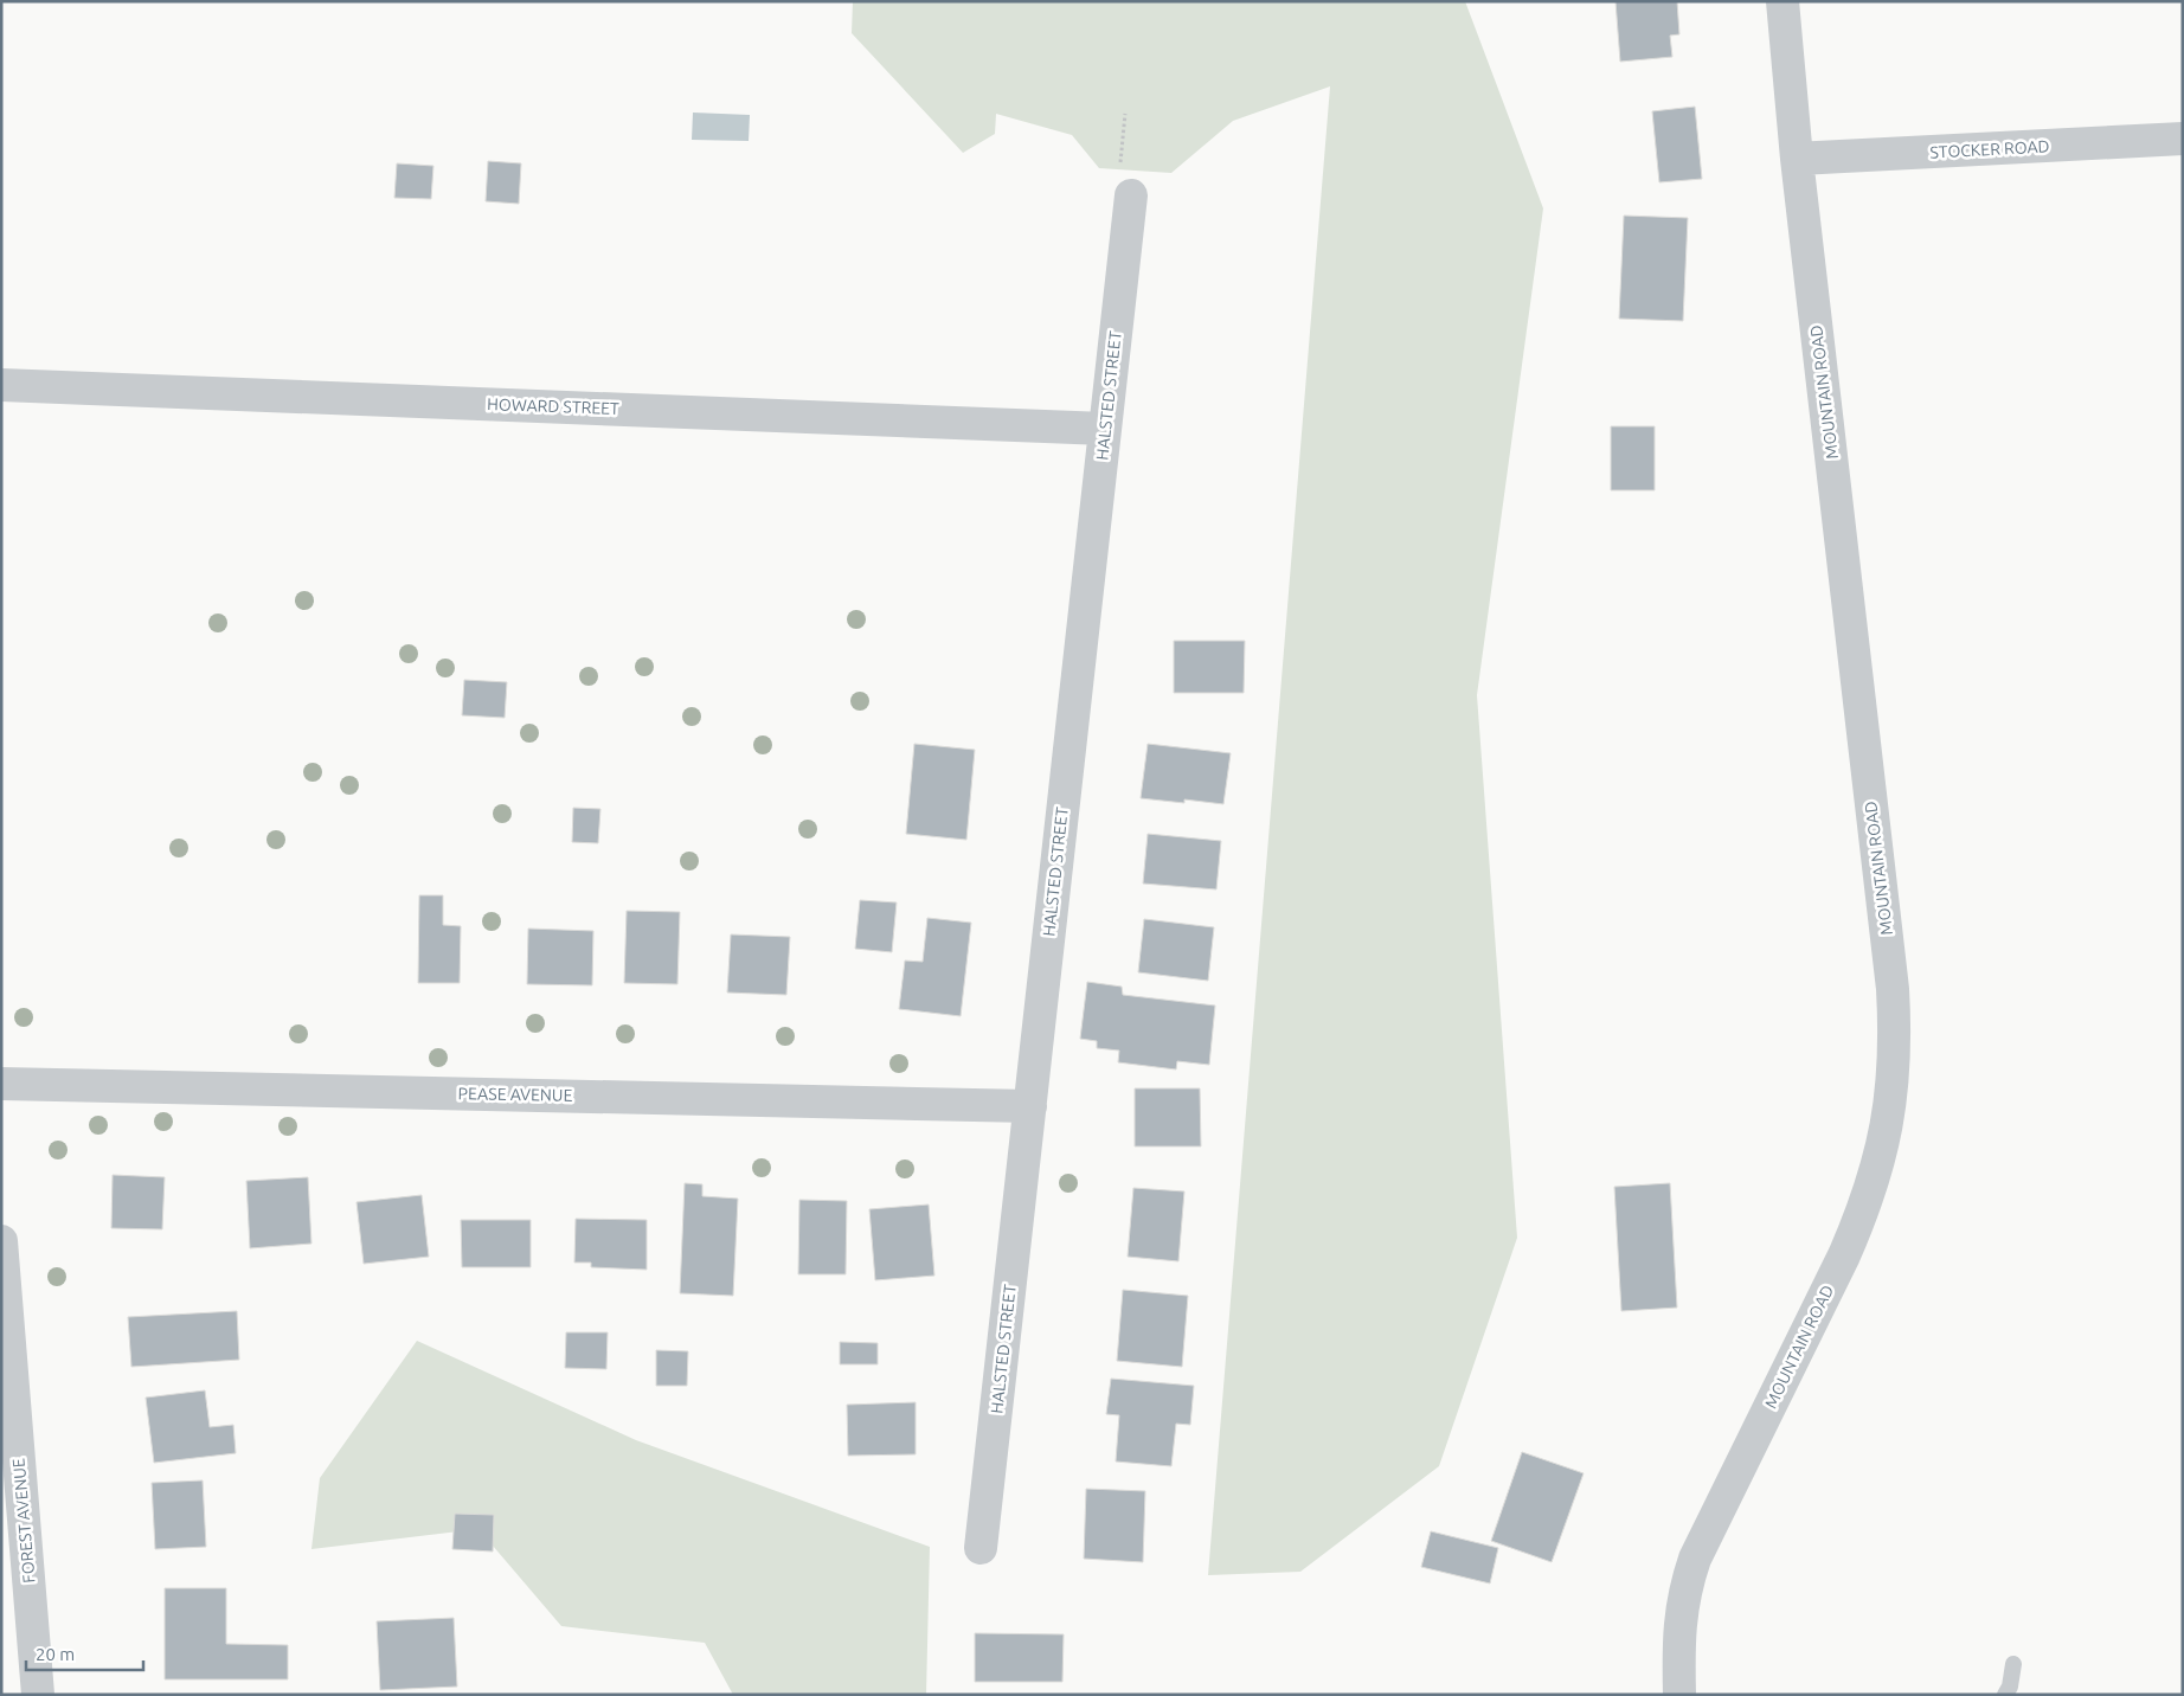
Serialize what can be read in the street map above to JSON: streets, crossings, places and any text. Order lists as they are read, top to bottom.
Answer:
{
  "streets": {
    "street": [
      "STOCKER ROAD",
      "MOUNTAIN ROAD",
      "HALSTED STREET",
      "HOWARD STREET",
      "PEASE AVENUE",
      "FOREST AVENUE"
    ]
  },
  "crossings": [
    ["STOCKER ROAD", "MOUNTAIN ROAD"],
    ["HALSTED STREET", "HOWARD STREET"],
    ["HALSTED STREET", "PEASE AVENUE"]
  ],
  "scale_bar": "20 m"
}
